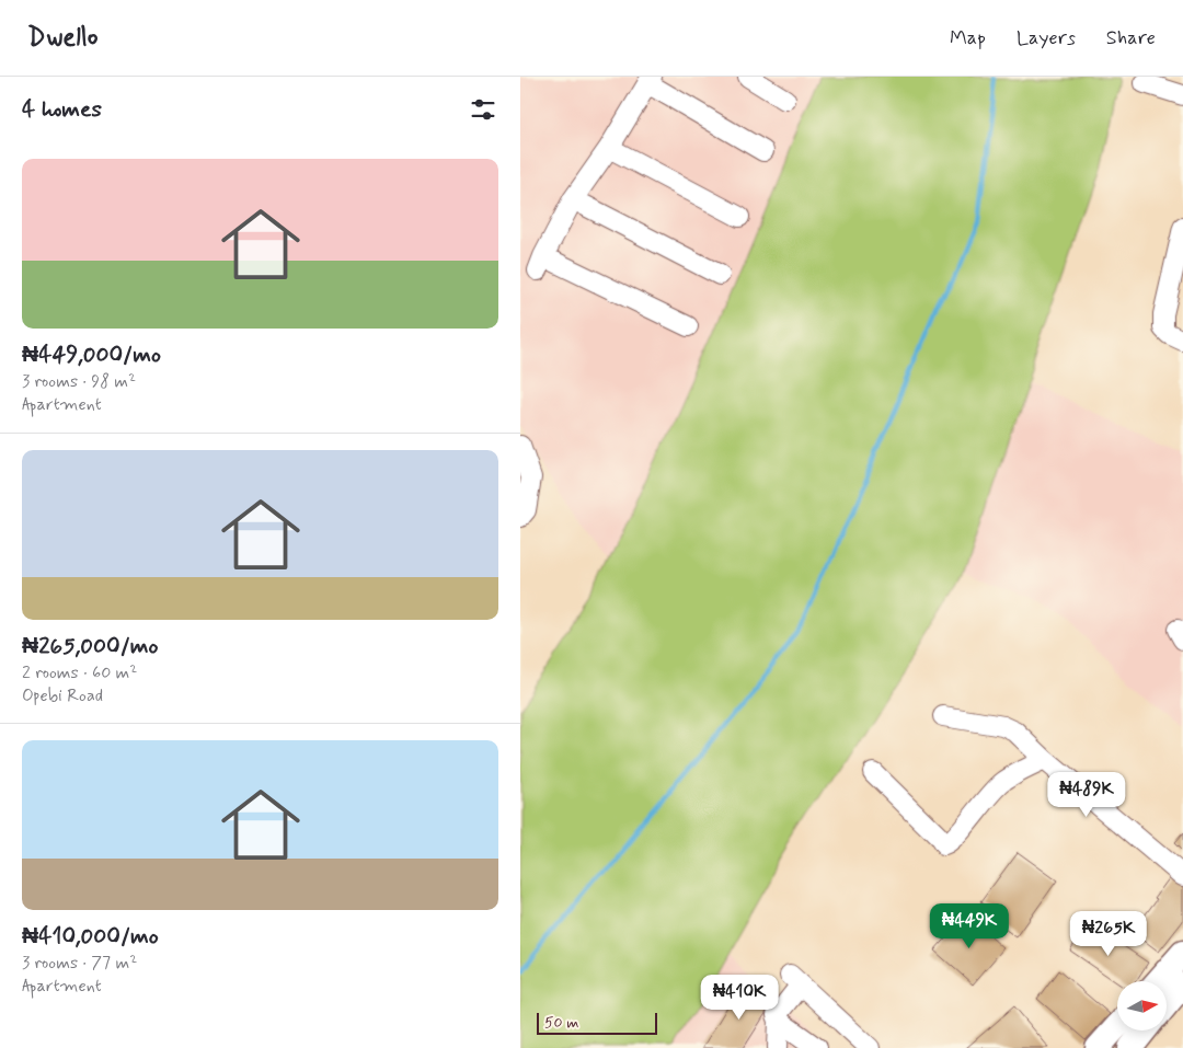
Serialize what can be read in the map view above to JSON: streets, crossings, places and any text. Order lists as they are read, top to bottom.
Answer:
{
  "scale_bar": "50 m",
  "north": "right",
  "page": {
    "header": "Dwello",
    "nav": ["Map", "Layers", "Share"],
    "heading": "4 homes",
    "list": [
      {
        "name": "₦449,000/mo",
        "note": "3 rooms · 98 m² · Apartment"
      },
      {
        "name": "₦265,000/mo",
        "note": "2 rooms · 60 m² · Opebi Road"
      },
      {
        "name": "₦410,000/mo",
        "note": "3 rooms · 77 m² · Apartment"
      }
    ],
    "price": [
      "₦489K",
      "₦449K",
      "₦265K",
      "₦410K"
    ],
    "scale": "50 m"
  }
}
